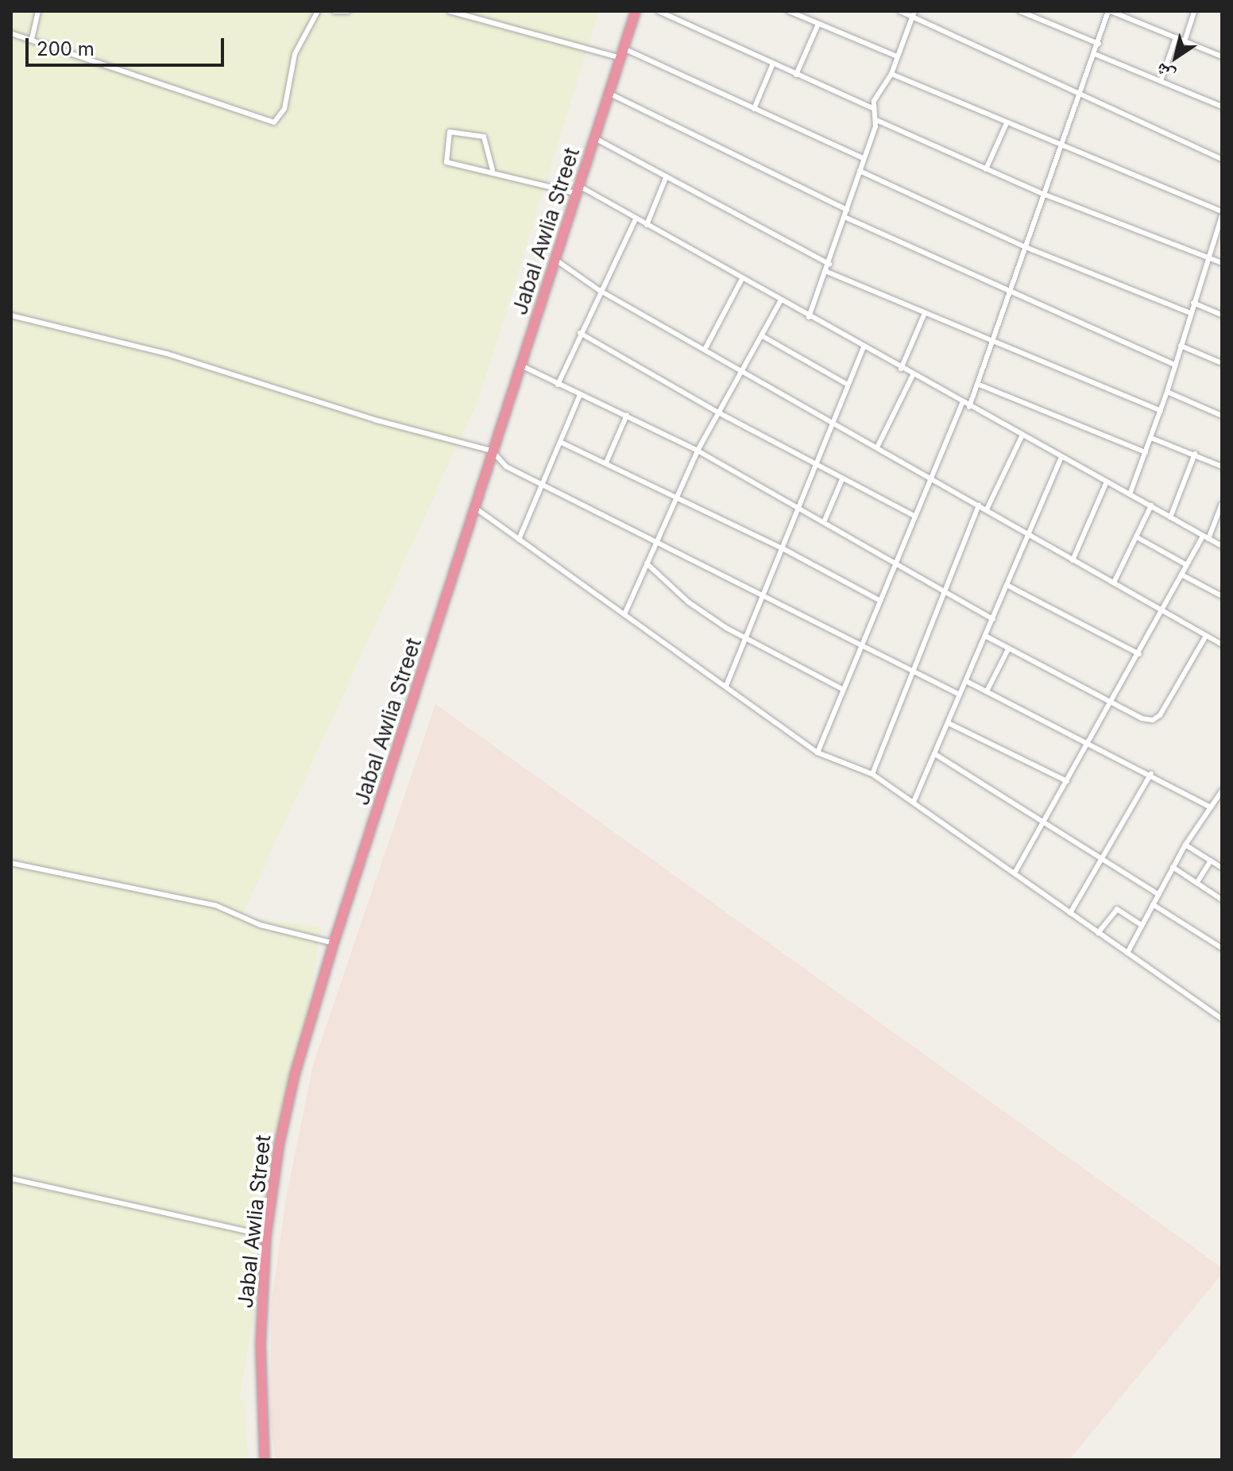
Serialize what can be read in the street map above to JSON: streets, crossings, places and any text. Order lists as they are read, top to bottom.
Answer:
{
  "streets": {
    "highway": ["Jabal Awlia Street"]
  },
  "scale_bar": "200 m",
  "north": "bottom left"
}
